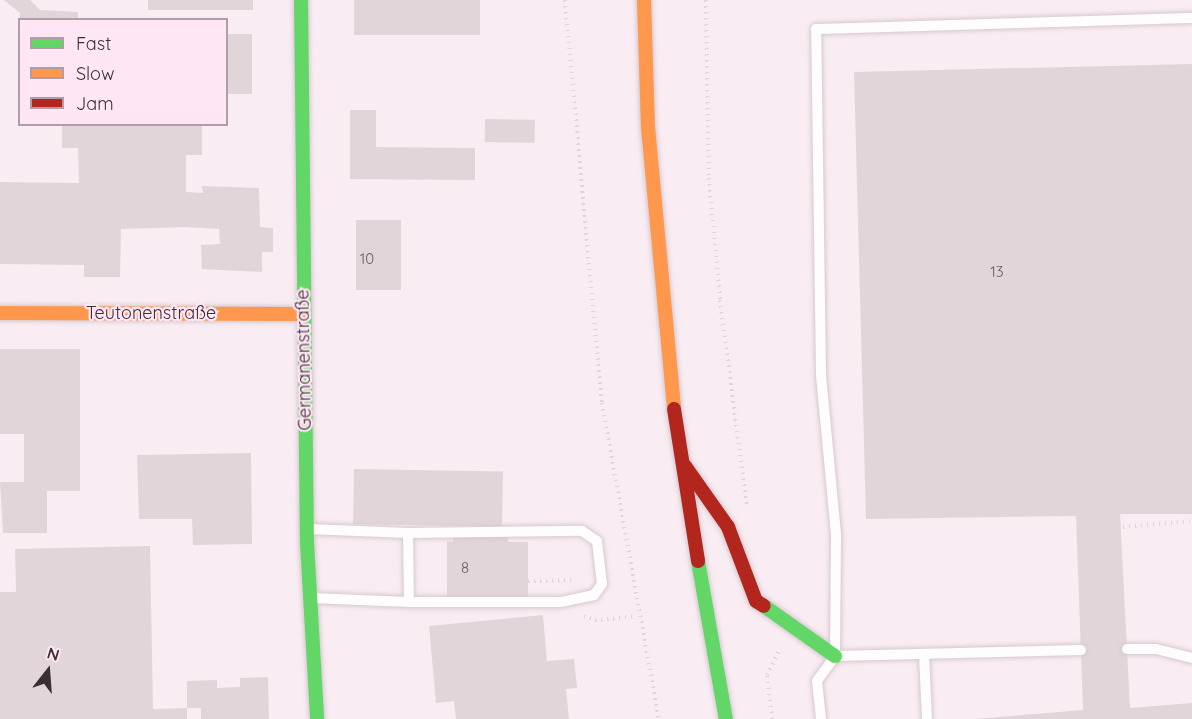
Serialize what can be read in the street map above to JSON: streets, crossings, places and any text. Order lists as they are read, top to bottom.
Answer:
{
  "streets": {
    "street": ["Teutonenstraße", "Germanenstraße"]
  },
  "crossings": [
    ["Teutonenstraße", "Germanenstraße"]
  ],
  "house_numbers": ["10", "13", "8"],
  "legend": ["Fast", "Slow", "Jam"],
  "north": "top"
}
